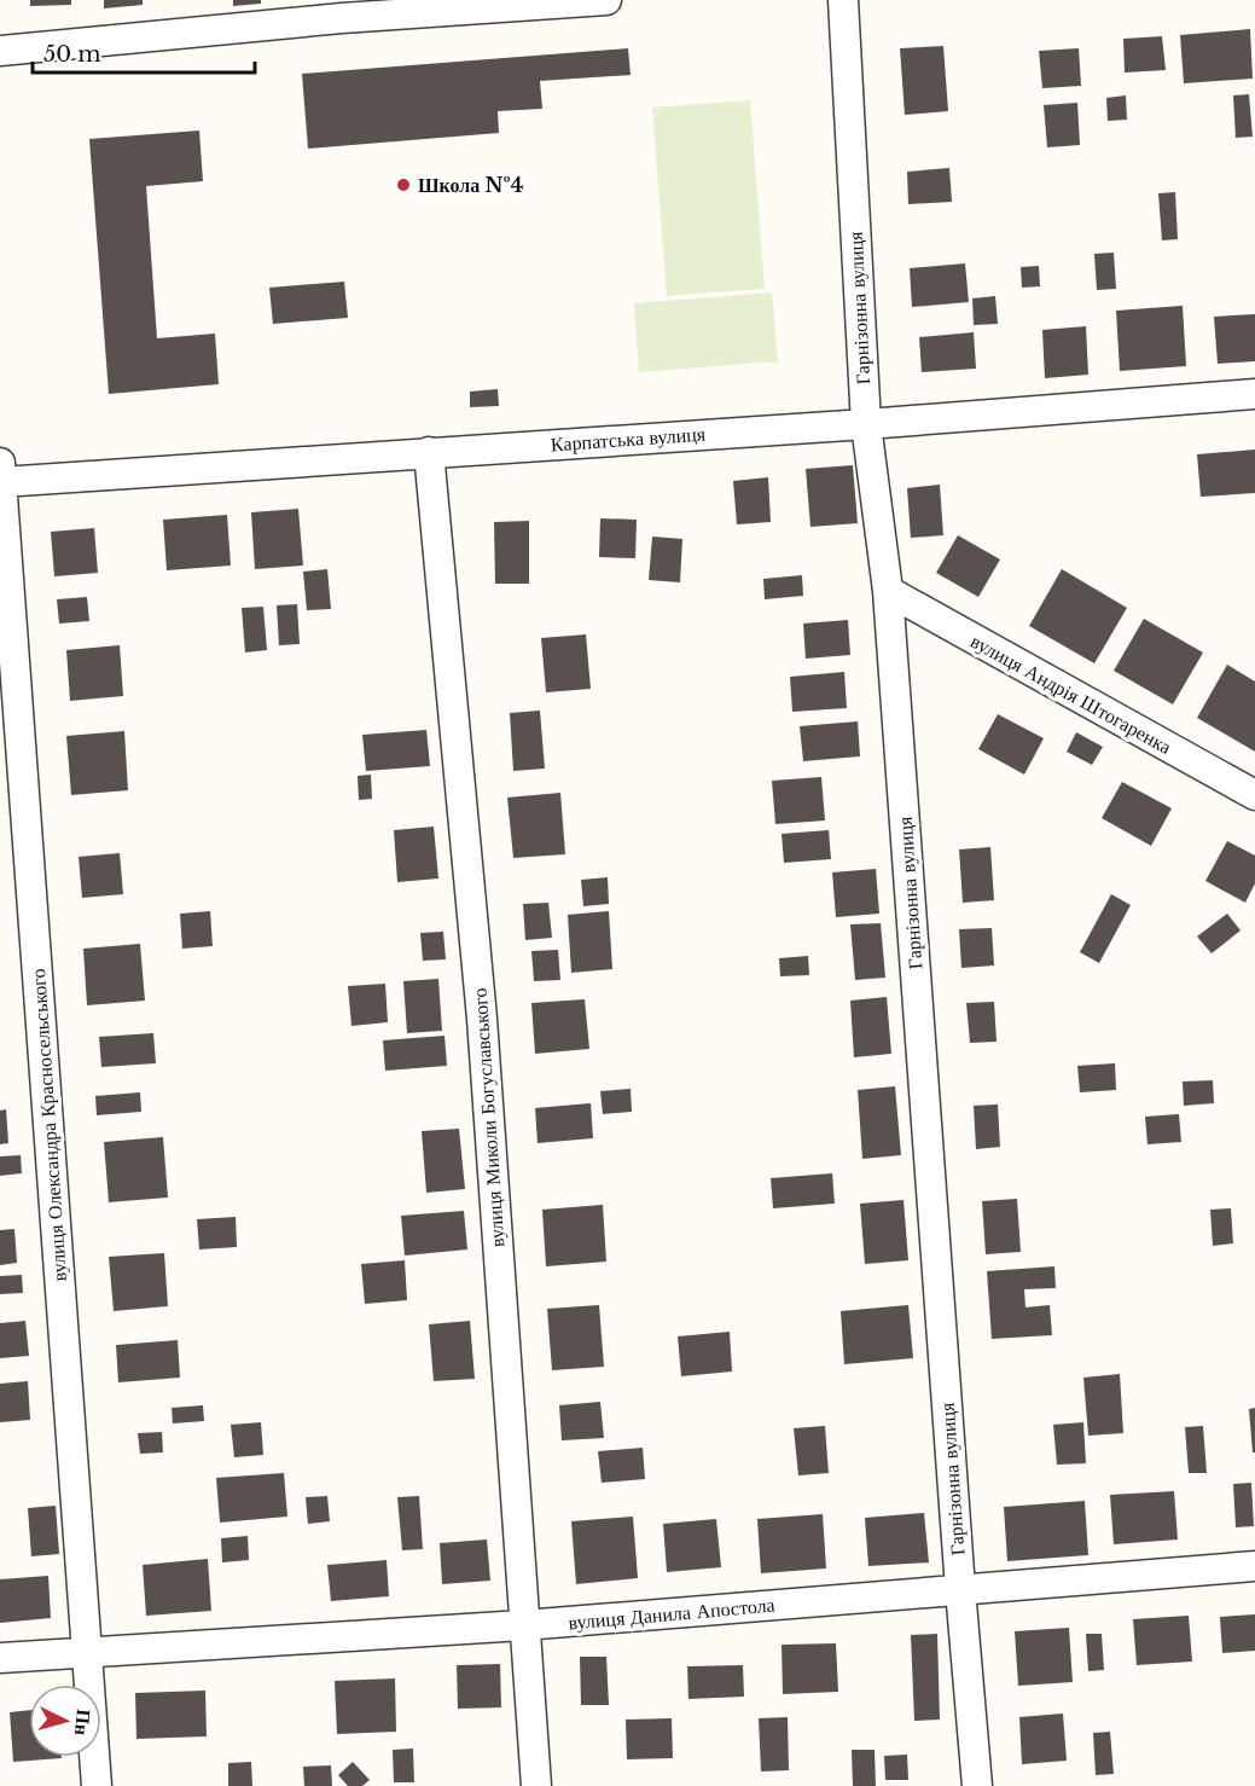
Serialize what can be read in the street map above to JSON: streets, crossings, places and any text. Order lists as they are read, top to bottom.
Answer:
{
  "streets": {
    "street": [
      "Гарнізонна вулиця",
      "Карпатська вулиця",
      "вулиця Андрія Штогаренка",
      "вулиця Миколи Богуславського",
      "вулиця Олександра Красносельського",
      "вулиця Данила Апостола"
    ]
  },
  "crossings": [
    ["Гарнізонна вулиця", "Карпатська вулиця"],
    ["Гарнізонна вулиця", "вулиця Андрія Штогаренка"],
    ["Гарнізонна вулиця", "вулиця Данила Апостола"],
    ["Карпатська вулиця", "вулиця Миколи Богуславського"],
    ["Карпатська вулиця", "вулиця Олександра Красносельського"],
    ["вулиця Миколи Богуславського", "вулиця Данила Апостола"],
    ["вулиця Олександра Красносельського", "вулиця Данила Апостола"]
  ],
  "places": ["Школа №4"],
  "scale_bar": "50 m",
  "north": "right"
}
